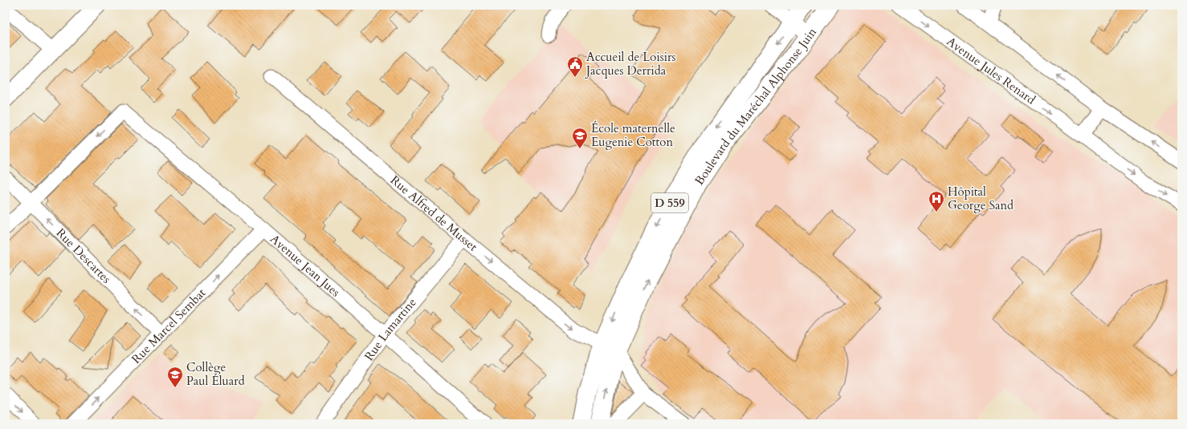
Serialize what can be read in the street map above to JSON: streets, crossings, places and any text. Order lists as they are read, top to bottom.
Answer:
{
  "streets": {
    "main road": ["Boulevard du Maréchal Alphonse Juin", "D 559"],
    "street": [
      "Avenue Jules Renard",
      "Rue Alfred de Musset",
      "Rue Descartes",
      "Avenue Jean Jues",
      "Rue Marcel Sembat",
      "Rue Lamartine"
    ]
  },
  "crossings": [
    ["Boulevard du Maréchal Alphonse Juin", "Rue Alfred de Musset"],
    ["Rue Alfred de Musset", "Rue Lamartine"],
    ["Rue Descartes", "Avenue Jean Jues"],
    ["Rue Descartes", "Rue Marcel Sembat"],
    ["Avenue Jean Jues", "Rue Marcel Sembat"],
    ["Avenue Jean Jues", "Rue Lamartine"]
  ],
  "one_way": ["Rue Alfred de Musset", "Rue Descartes", "Rue Marcel Sembat"],
  "places": {
    "public building": ["Accueil de Loisirs Jacques Derrida"],
    "school or university": ["École maternelle Eugenie Cotton", "Collège Paul Éluard"],
    "hospital": ["Hôpital George Sand"]
  }
}
